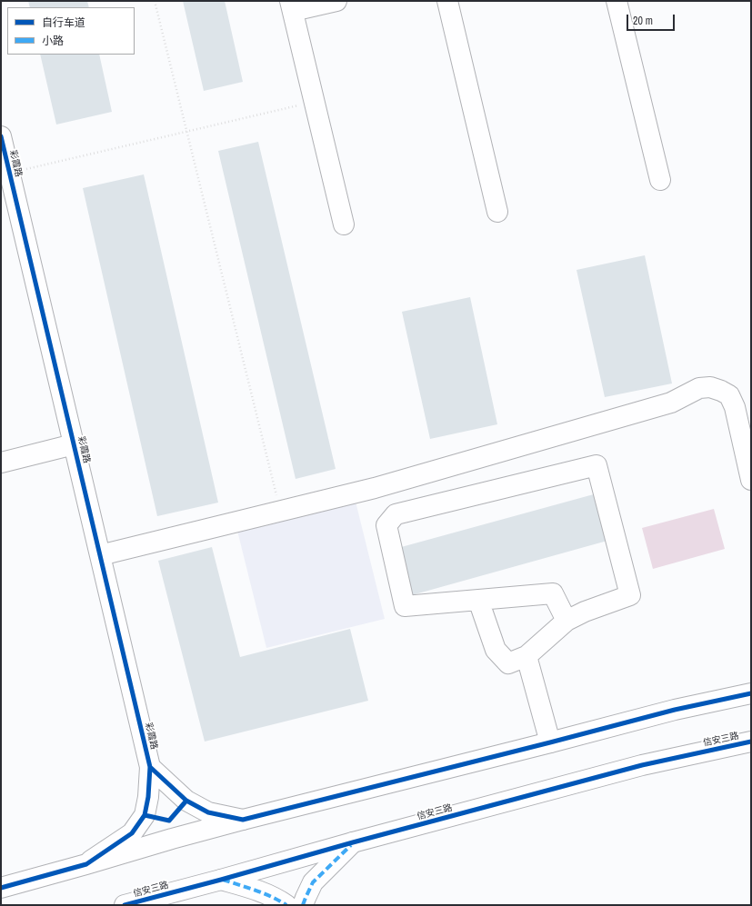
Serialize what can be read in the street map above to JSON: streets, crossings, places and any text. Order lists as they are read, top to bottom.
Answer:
{
  "streets": {
    "street": ["彩霞路", "信安三路"]
  },
  "legend": ["自行车道", "小路"],
  "scale_bar": "20 m"
}
